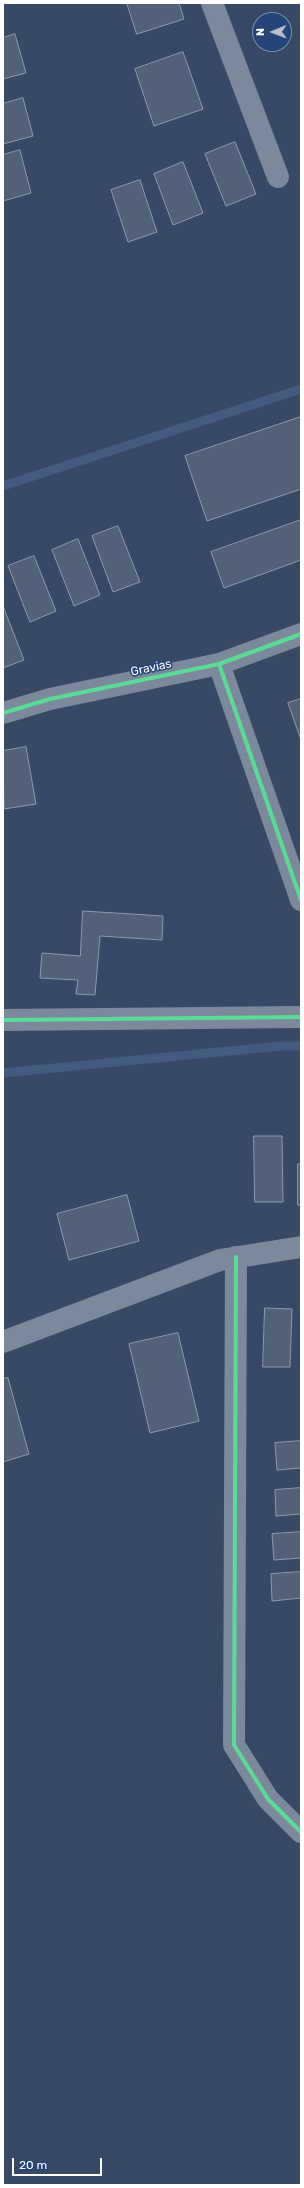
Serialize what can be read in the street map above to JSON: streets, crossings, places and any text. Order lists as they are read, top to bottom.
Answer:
{
  "streets": {
    "street": ["Gravias"]
  },
  "scale_bar": "20 m",
  "north": "left"
}
